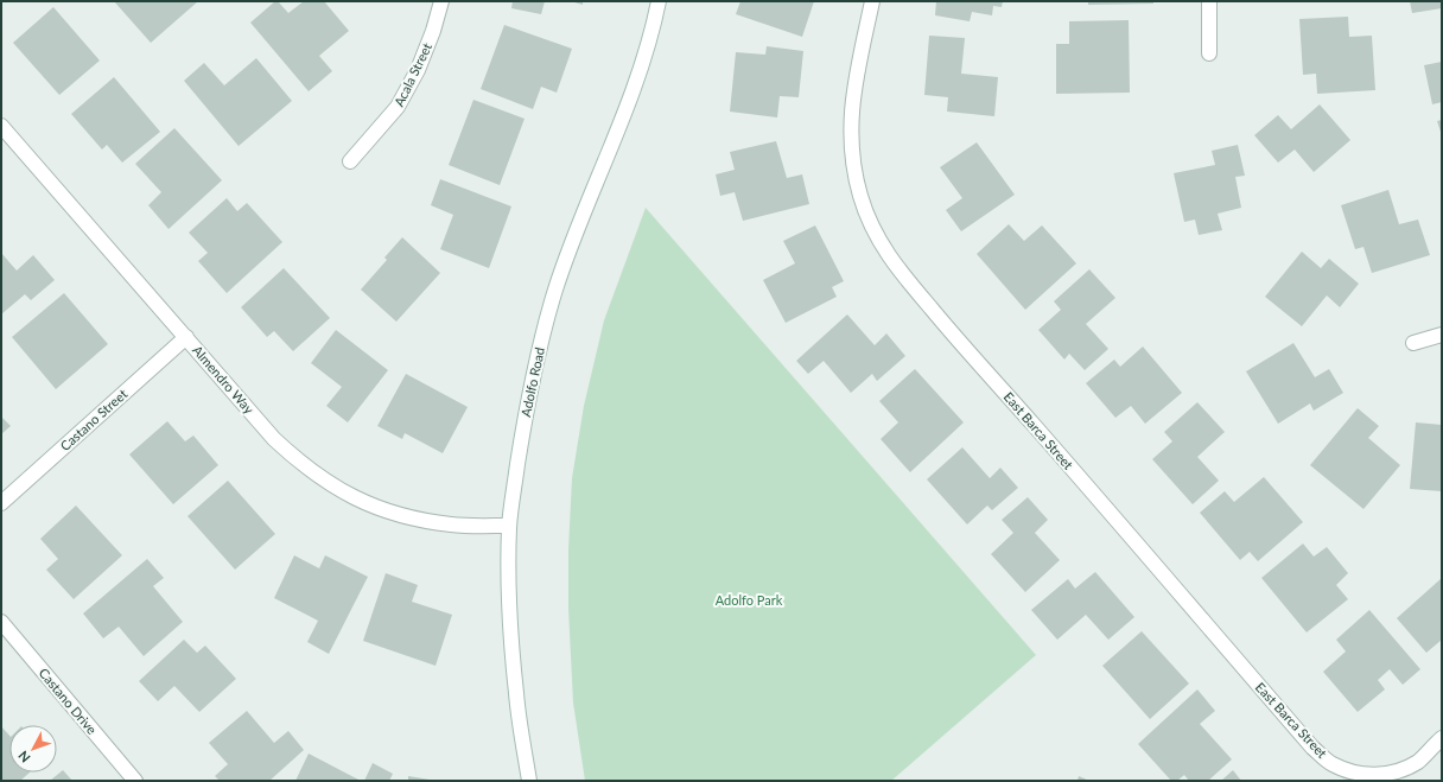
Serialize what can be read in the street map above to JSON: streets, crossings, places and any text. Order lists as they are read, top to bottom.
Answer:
{
  "streets": {
    "street": [
      "Acala Street",
      "Almendro Way",
      "Adolfo Road",
      "Castano Street",
      "East Barca Street",
      "Castano Drive"
    ]
  },
  "crossings": [
    ["Almendro Way", "Adolfo Road"],
    ["Almendro Way", "Castano Street"]
  ],
  "parks": ["Adolfo Park"],
  "north": "bottom left"
}
